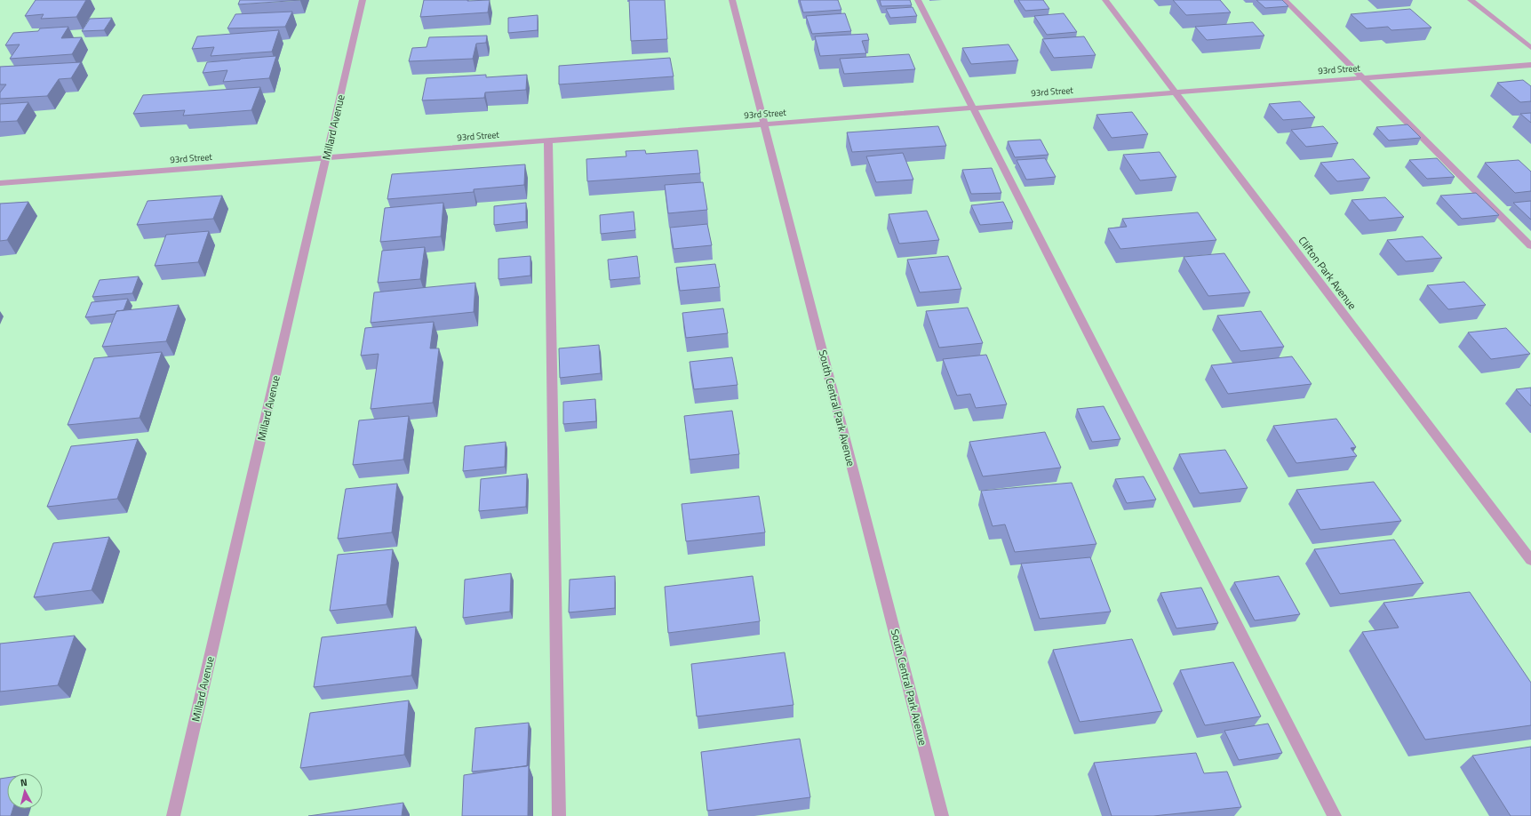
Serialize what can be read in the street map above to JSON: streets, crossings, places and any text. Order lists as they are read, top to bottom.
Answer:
{
  "streets": {
    "street": [
      "93rd Street",
      "Millard Avenue",
      "Clifton Park Avenue",
      "South Central Park Avenue"
    ]
  },
  "crossings": [
    ["93rd Street", "Millard Avenue"],
    ["93rd Street", "Clifton Park Avenue"],
    ["93rd Street", "South Central Park Avenue"]
  ],
  "north": "top"
}
